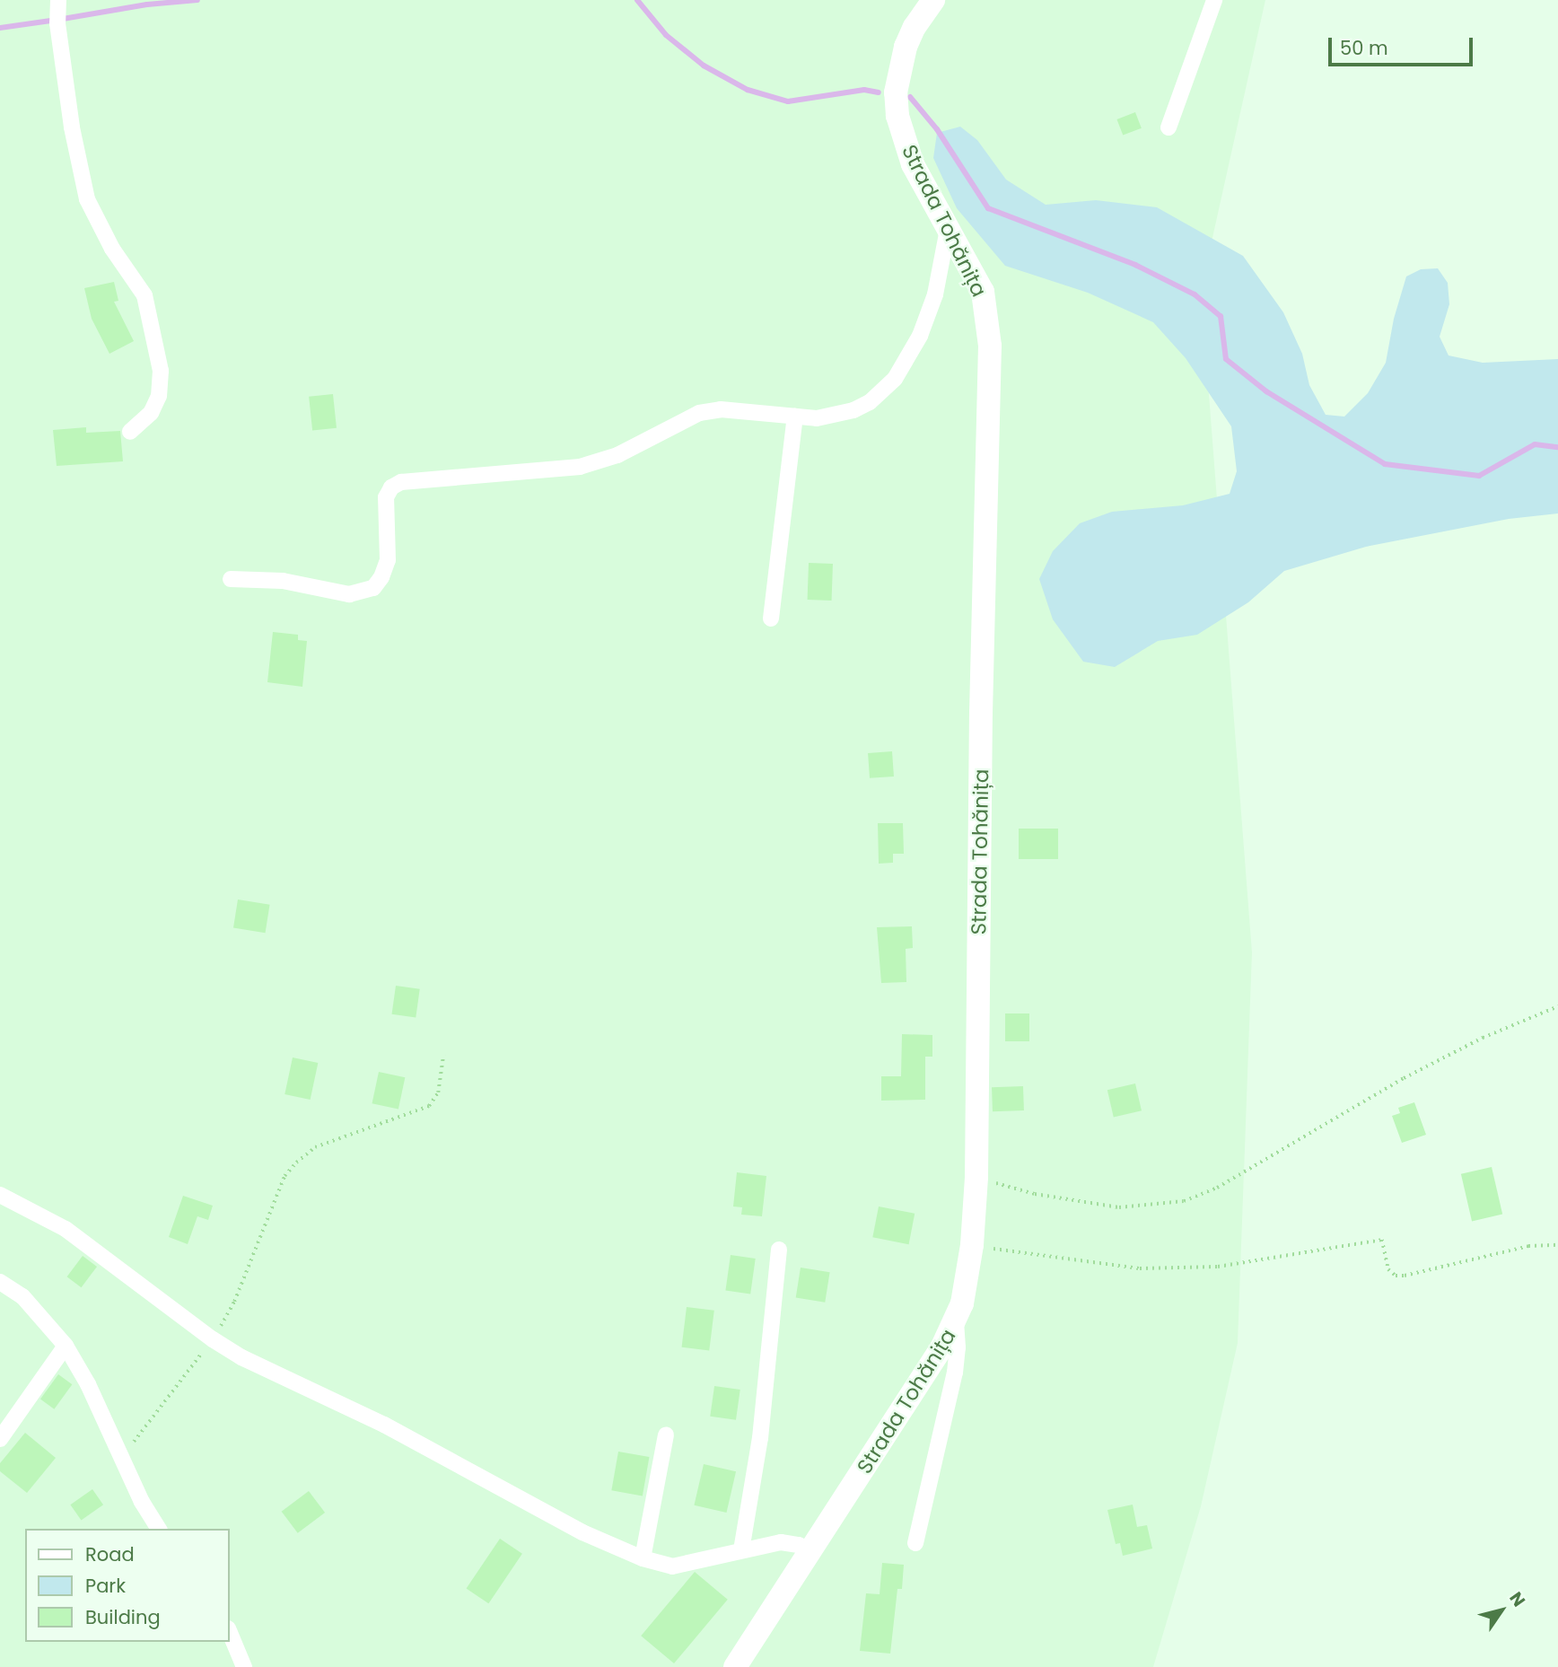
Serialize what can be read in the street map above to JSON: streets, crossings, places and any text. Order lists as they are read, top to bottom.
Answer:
{
  "streets": {
    "main road": ["Strada Tohănița"]
  },
  "legend": ["Road", "Park", "Building"],
  "scale_bar": "50 m",
  "north": "top right"
}
